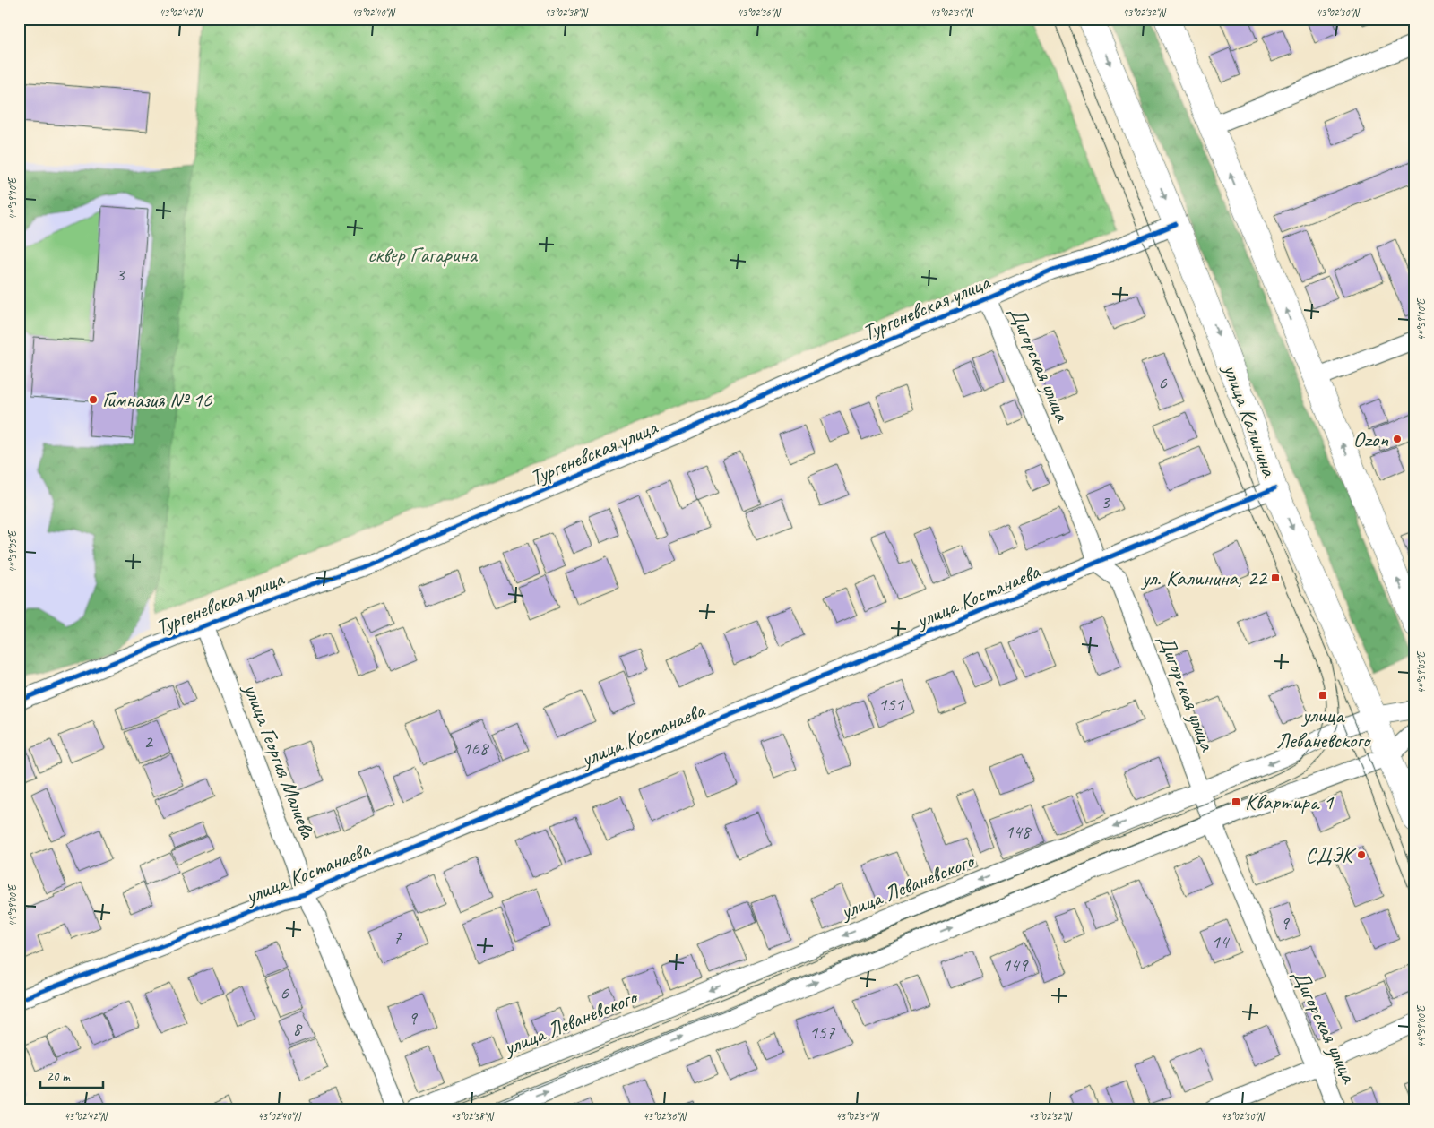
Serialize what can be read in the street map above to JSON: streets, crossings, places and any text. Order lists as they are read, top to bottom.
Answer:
{
  "streets": {
    "main road": ["улица Калинина"],
    "street": [
      "Тургеневская улица",
      "Дигорская улица",
      "улица Костанаева",
      "улица Георгия Малиева",
      "улица Леваневского"
    ]
  },
  "crossings": [
    ["Тургеневская улица", "Дигорская улица"],
    ["Тургеневская улица", "улица Калинина"],
    ["Тургеневская улица", "улица Георгия Малиева"],
    ["Дигорская улица", "улица Костанаева"],
    ["Дигорская улица", "улица Леваневского"],
    ["улица Калинина", "улица Костанаева"],
    ["улица Калинина", "улица Леваневского"],
    ["улица Костанаева", "улица Георгия Малиева"]
  ],
  "parks": ["сквер Гагарина"],
  "places": {
    "other": ["Гимназия № 16", "Ozon", "СДЭК"],
    "transit": ["ул. Калинина, 22", "улица Леваневского", "Квартира 1"]
  },
  "house_numbers": [
    "3",
    "6",
    "3",
    "151",
    "2",
    "168",
    "148",
    "9",
    "7",
    "14",
    "149",
    "6",
    "9",
    "8",
    "157"
  ],
  "scale_bar": "20 m",
  "coordinates": [
    "43°02'42\"N",
    "43°02'40\"N",
    "43°02'38\"N",
    "43°02'36\"N",
    "43°02'34\"N",
    "43°02'32\"N",
    "43°02'30\"N",
    "44°39'10\"E",
    "44°39'05\"E",
    "44°39'00\"E"
  ]
}
